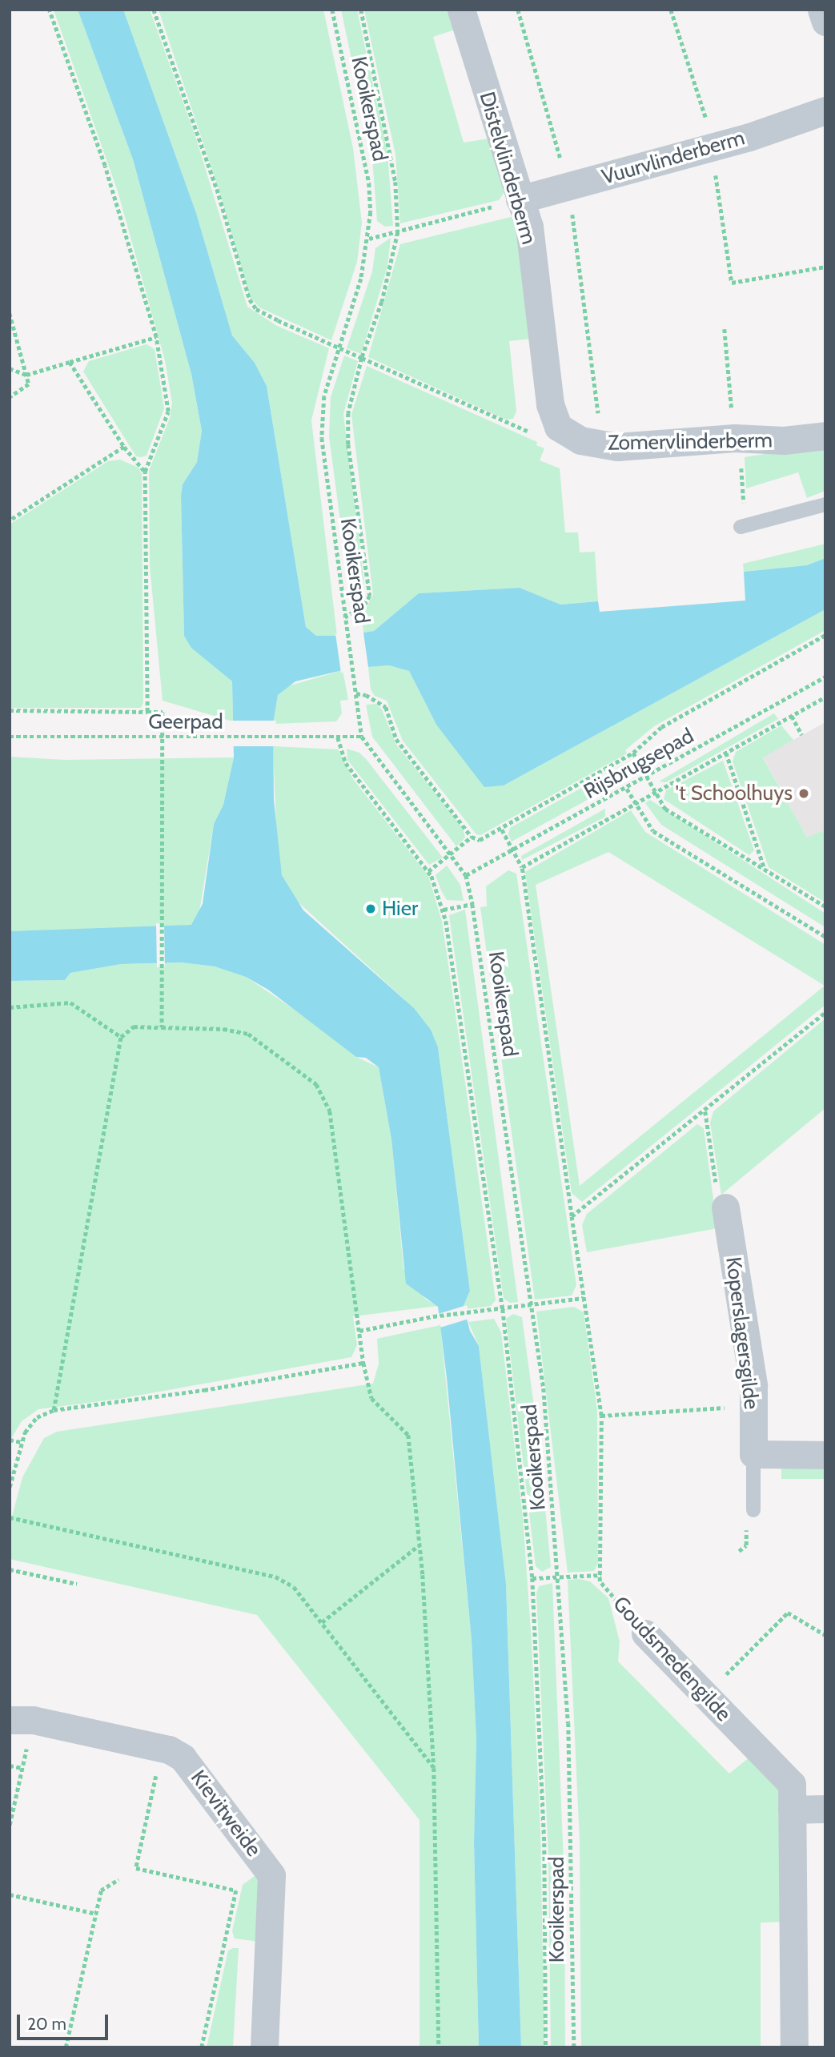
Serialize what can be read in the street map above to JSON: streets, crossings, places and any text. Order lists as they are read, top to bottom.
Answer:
{
  "streets": {
    "street": [
      "Vuurvlinderberm",
      "Distelvlinderberm",
      "Zomervlinderberm",
      "Koperslagersgilde",
      "Goudsmedengilde",
      "Kievitweide"
    ],
    "path": ["Kooikerspad", "Geerpad", "Rijsbrugsepad"]
  },
  "crossings": [
    ["Kooikerspad", "Geerpad"],
    ["Kooikerspad", "Rijsbrugsepad"],
    ["Vuurvlinderberm", "Distelvlinderberm"],
    ["Distelvlinderberm", "Zomervlinderberm"]
  ],
  "places": ["'t Schoolhuys", "Hier"],
  "scale_bar": "20 m"
}
